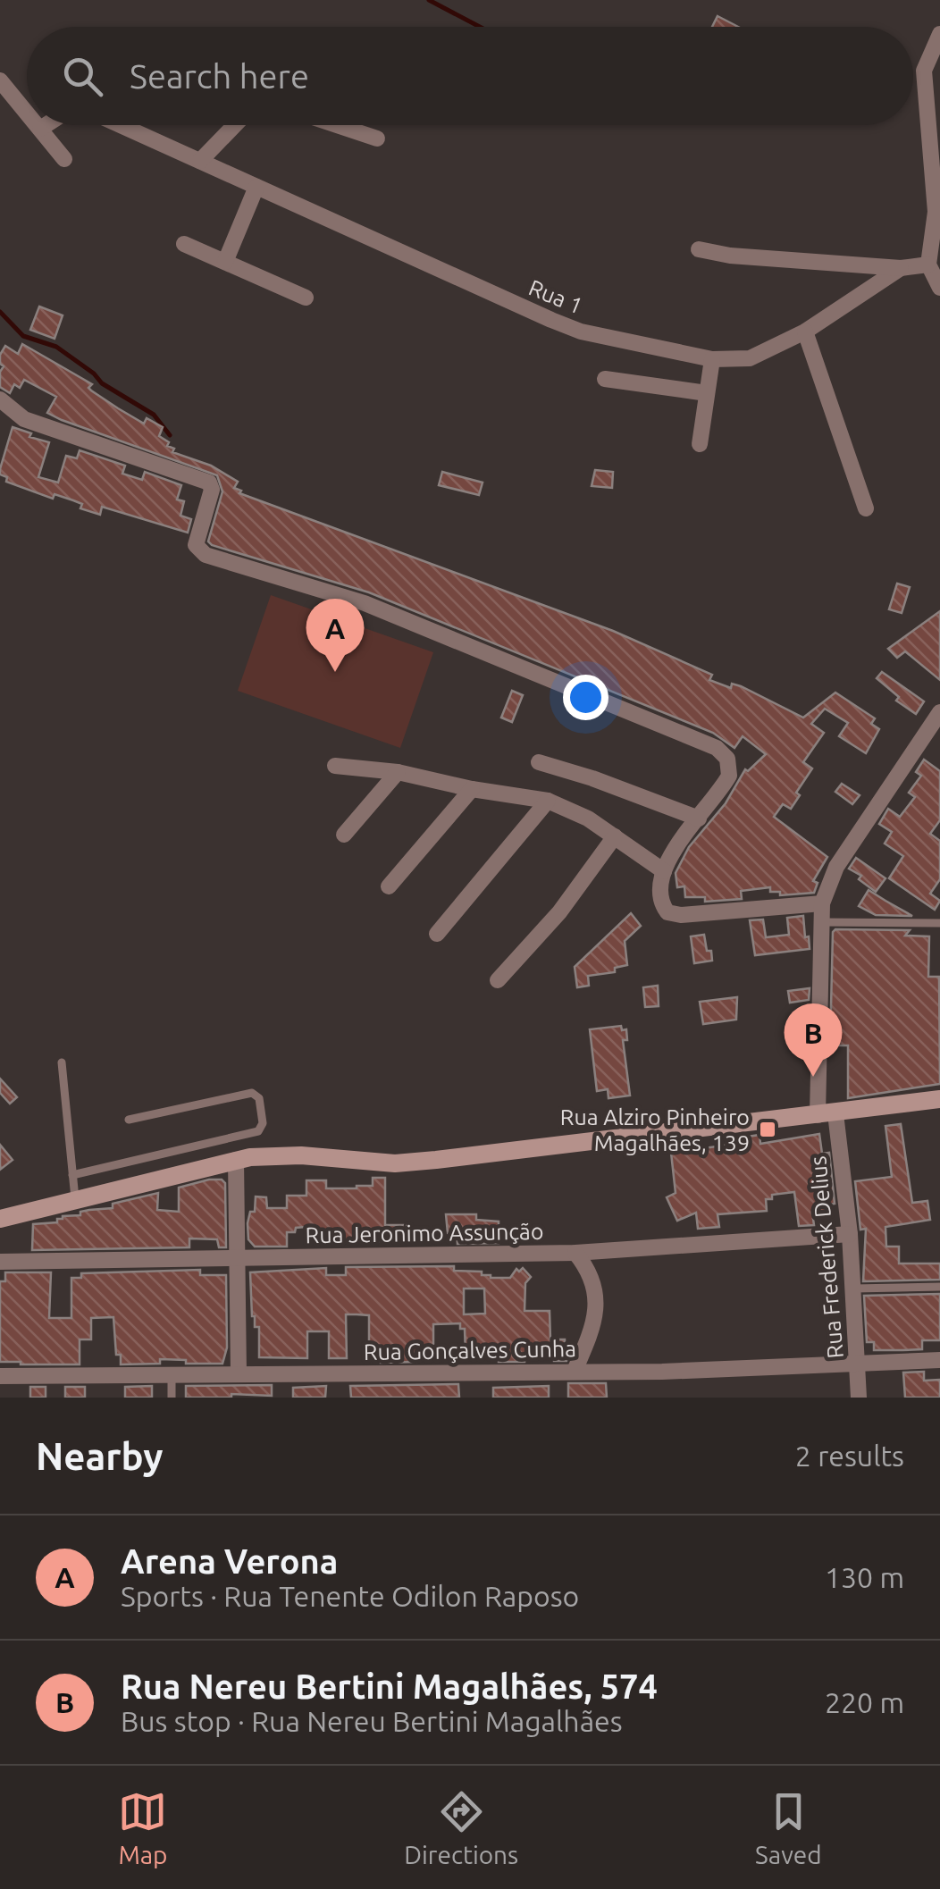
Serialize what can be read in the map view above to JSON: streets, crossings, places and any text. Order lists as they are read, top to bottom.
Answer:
{
  "streets": {
    "street": [
      "Rua 1",
      "Rua Jeronimo Assunção",
      "Rua Frederick Delius",
      "Rua Gonçalves Cunha"
    ]
  },
  "crossings": [
    ["Rua Jeronimo Assunção", "Rua Frederick Delius"],
    ["Rua Frederick Delius", "Rua Gonçalves Cunha"]
  ],
  "places": {
    "transit": ["Rua Alziro Pinheiro Magalhães, 139"]
  },
  "page": {
    "search": "Search here",
    "pins": ["A", "B"],
    "heading": ["Nearby", "2 results"],
    "list": [
      {
        "mark": "A",
        "name": "Arena Verona",
        "note": "Sports · Rua Tenente Odilon Raposo",
        "value": "130 m"
      },
      {
        "mark": "B",
        "name": "Rua Nereu Bertini Magalhães, 574",
        "note": "Bus stop · Rua Nereu Bertini Magalhães",
        "value": "220 m"
      }
    ],
    "nav": ["Map", "Directions", "Saved"]
  }
}
